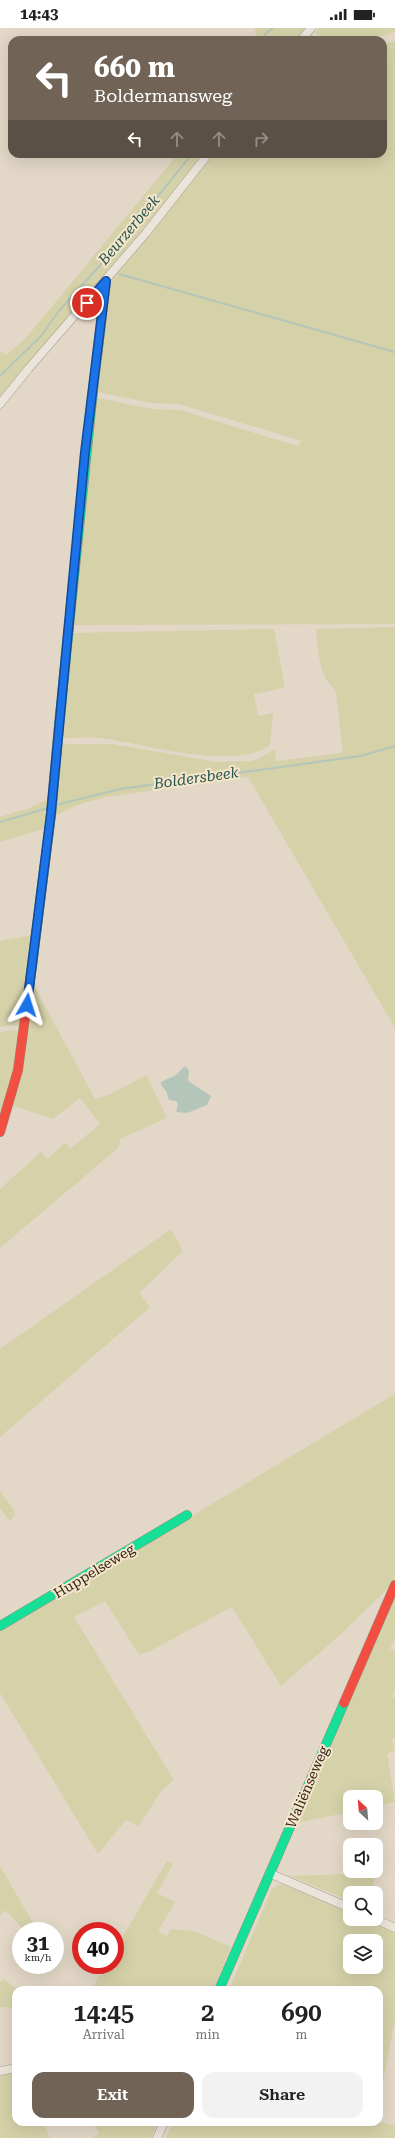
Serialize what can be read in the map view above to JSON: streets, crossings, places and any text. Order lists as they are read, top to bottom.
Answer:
{
  "streets": {
    "street": ["Huppelseweg", "Waliënseweg"]
  },
  "water": ["Beurzerbeek", "Boldersbeek"],
  "north": "top left",
  "page": {
    "status": "14:43",
    "turn": ["660 m", "Boldermansweg"],
    "speed": "31 km/h",
    "limit": "40",
    "eta": [
      "14:45",
      "Arrival",
      "2",
      "min",
      "690",
      "m"
    ],
    "buttons": ["Exit", "Share"]
  }
}
